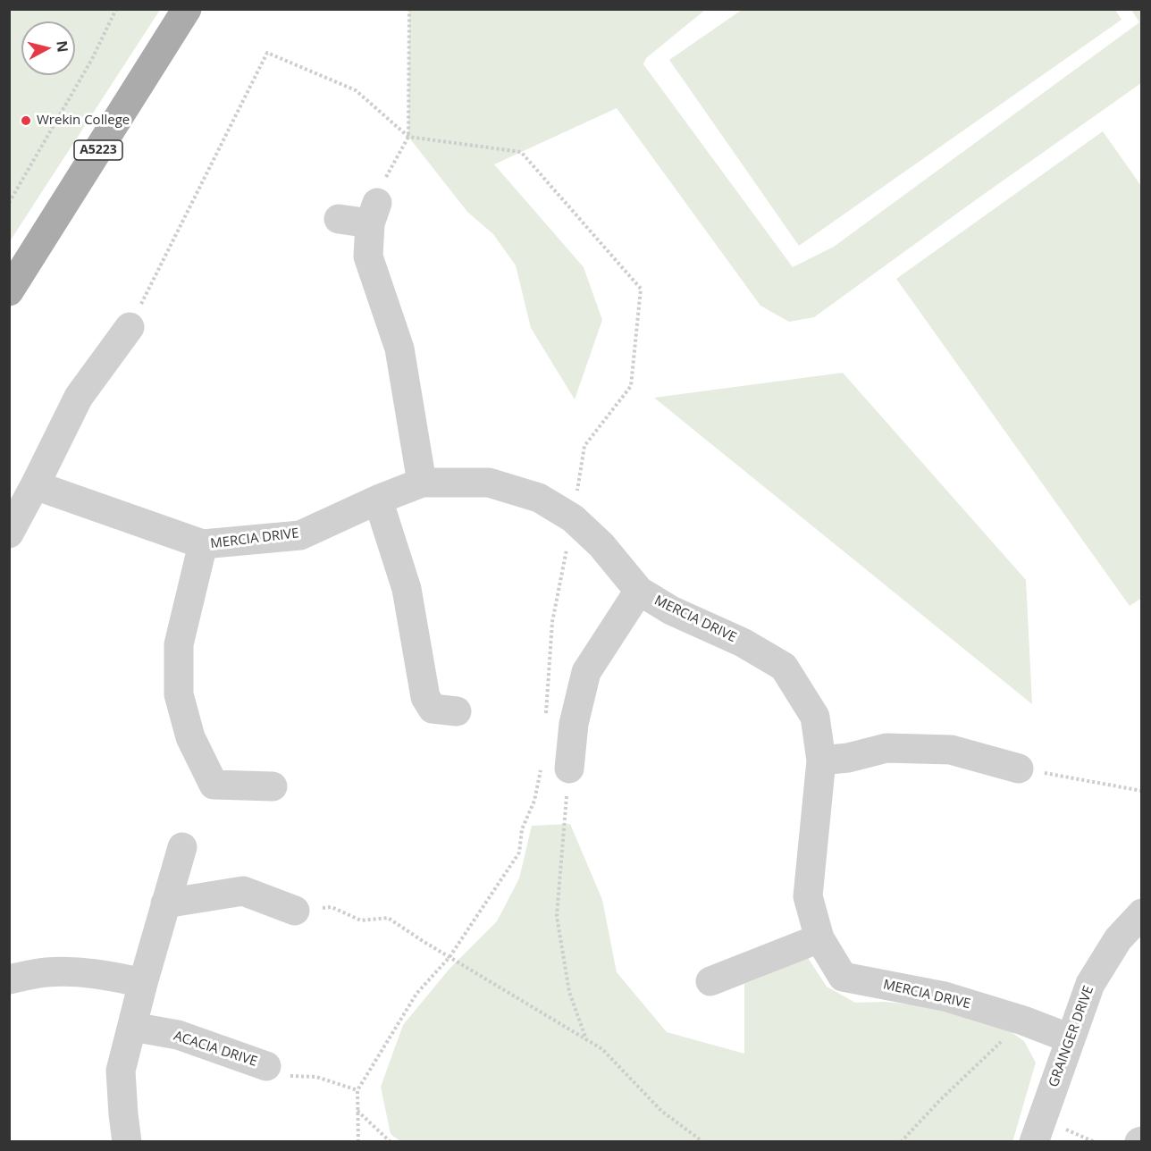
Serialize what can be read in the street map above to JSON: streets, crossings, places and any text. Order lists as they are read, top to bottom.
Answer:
{
  "streets": {
    "main road": ["A5223"],
    "street": ["MERCIA DRIVE", "GRAINGER DRIVE", "ACACIA DRIVE"]
  },
  "crossings": [
    ["MERCIA DRIVE", "GRAINGER DRIVE"]
  ],
  "places": ["Wrekin College"],
  "north": "right"
}
